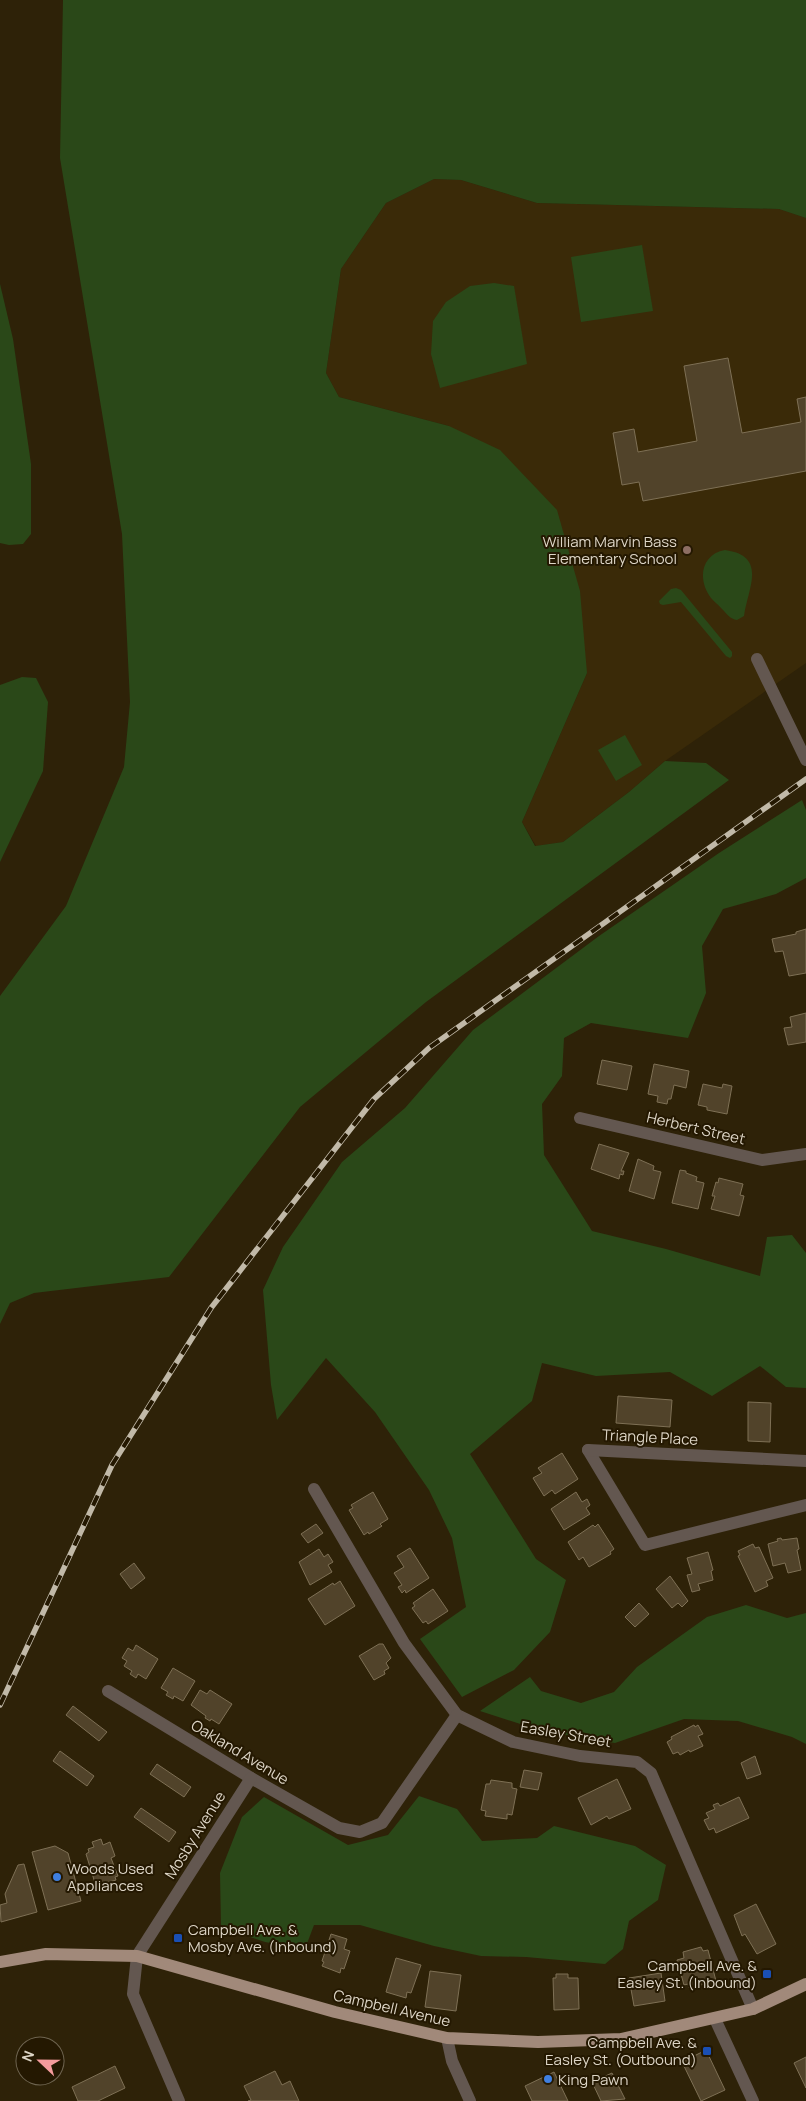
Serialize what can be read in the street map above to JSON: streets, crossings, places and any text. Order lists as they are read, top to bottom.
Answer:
{
  "streets": {
    "main road": ["Campbell Avenue"],
    "street": [
      "Herbert Street",
      "Triangle Place",
      "Easley Street",
      "Oakland Avenue",
      "Mosby Avenue"
    ]
  },
  "crossings": [
    ["Easley Street", "Oakland Avenue"],
    ["Easley Street", "Campbell Avenue"],
    ["Oakland Avenue", "Mosby Avenue"],
    ["Mosby Avenue", "Campbell Avenue"]
  ],
  "places": {
    "other": ["William Marvin Bass Elementary School", "Woods Used Appliances", "King Pawn"],
    "transit": ["Campbell Ave. & Mosby Ave. (Inbound)", "Campbell Ave. & Easley St. (Inbound)", "Campbell Ave. & Easley St. (Outbound)"]
  },
  "north": "left"
}
